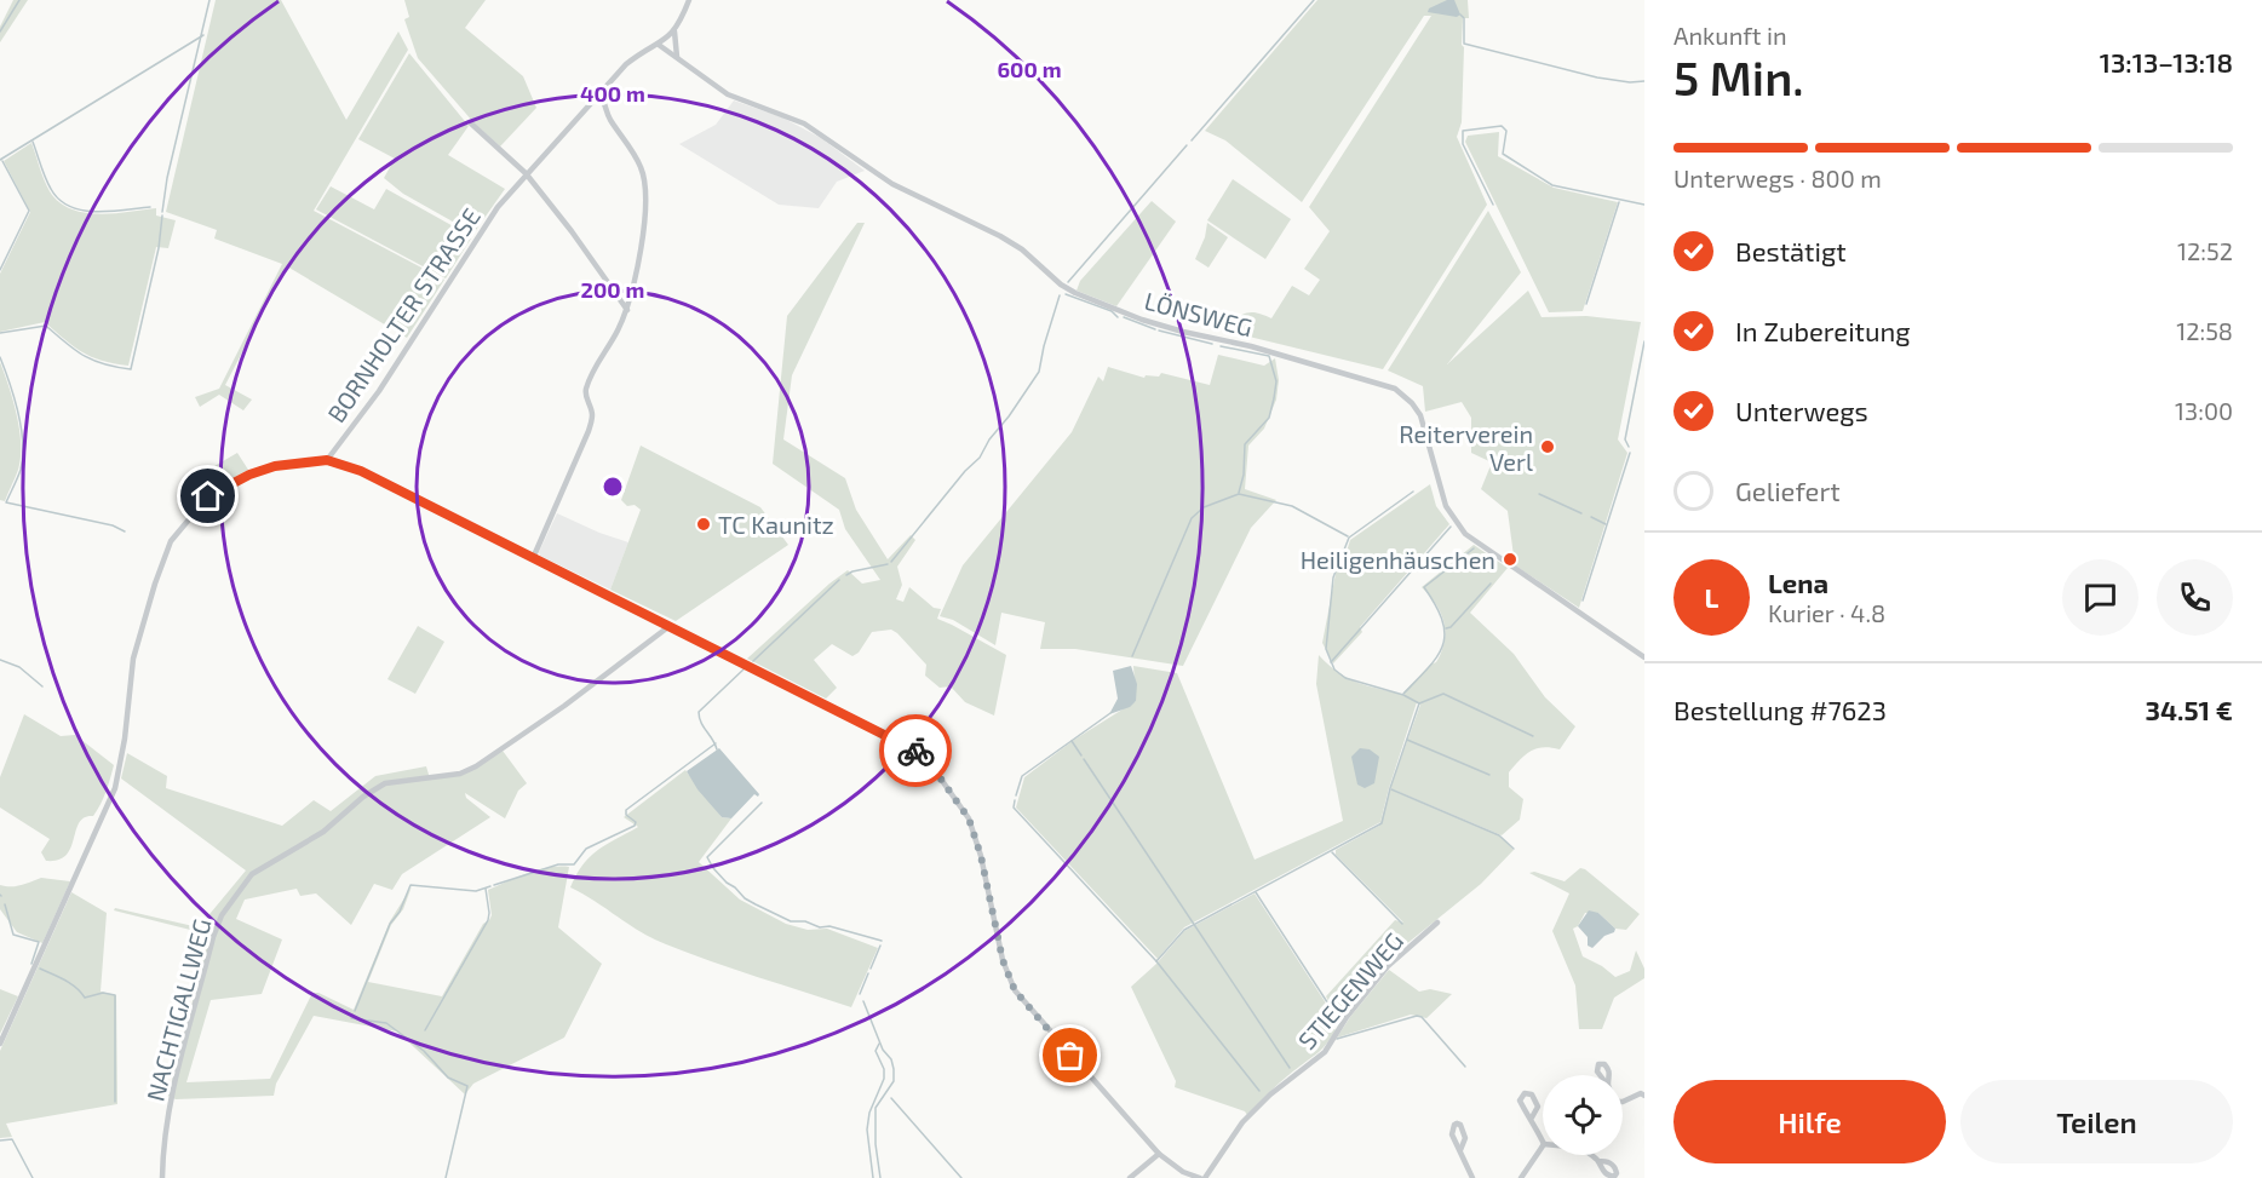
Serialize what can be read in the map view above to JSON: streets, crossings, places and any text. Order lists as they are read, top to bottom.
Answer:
{
  "streets": {
    "street": [
      "LÖNSWEG",
      "BORNHOLTER STRASSE",
      "STIEGENWEG",
      "NACHTIGALLWEG"
    ]
  },
  "crossings": [
    ["LÖNSWEG", "BORNHOLTER STRASSE"]
  ],
  "places": ["Reiterverein Verl", "TC Kaunitz", "Heiligenhäuschen"],
  "page": {
    "heading": ["5 Min.", "Ankunft in", "13:13–13:18"],
    "panel": [
      "Lena",
      "Kurier · 4.8",
      "Bestellung #7623",
      "34.51 €"
    ],
    "bar": "Unterwegs · 800 m",
    "list": [
      ["Bestätigt", "12:52"],
      ["In Zubereitung", "12:58"],
      ["Unterwegs", "13:00"],
      "Geliefert"
    ],
    "round": "L",
    "buttons": ["Hilfe", "Teilen"]
  },
  "rings": ["600 m", "400 m", "200 m"]
}
